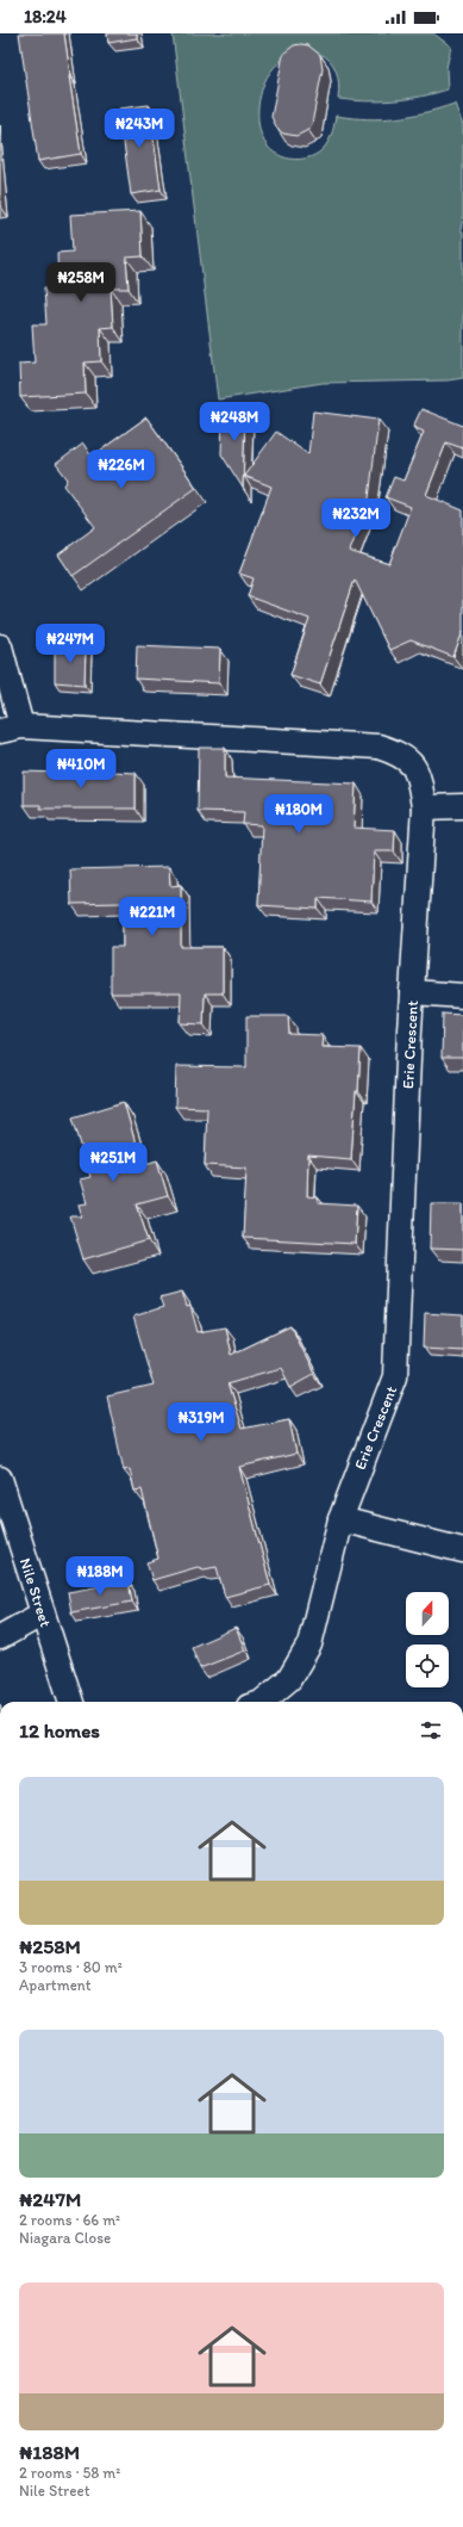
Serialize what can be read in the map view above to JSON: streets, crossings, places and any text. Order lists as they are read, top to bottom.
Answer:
{
  "streets": {
    "street": ["Erie Crescent", "Nile Street"]
  },
  "north": "top",
  "page": {
    "status": "18:24",
    "price": [
      "₦243M",
      "₦258M",
      "₦248M",
      "₦226M",
      "₦232M",
      "₦247M",
      "₦410M",
      "₦180M",
      "₦221M",
      "₦251M",
      "₦319M",
      "₦188M"
    ],
    "heading": "12 homes",
    "list": [
      {
        "name": "₦258M",
        "note": "3 rooms · 80 m² · Apartment"
      },
      {
        "name": "₦247M",
        "note": "2 rooms · 66 m² · Niagara Close"
      },
      {
        "name": "₦188M",
        "note": "2 rooms · 58 m² · Nile Street"
      }
    ]
  }
}
